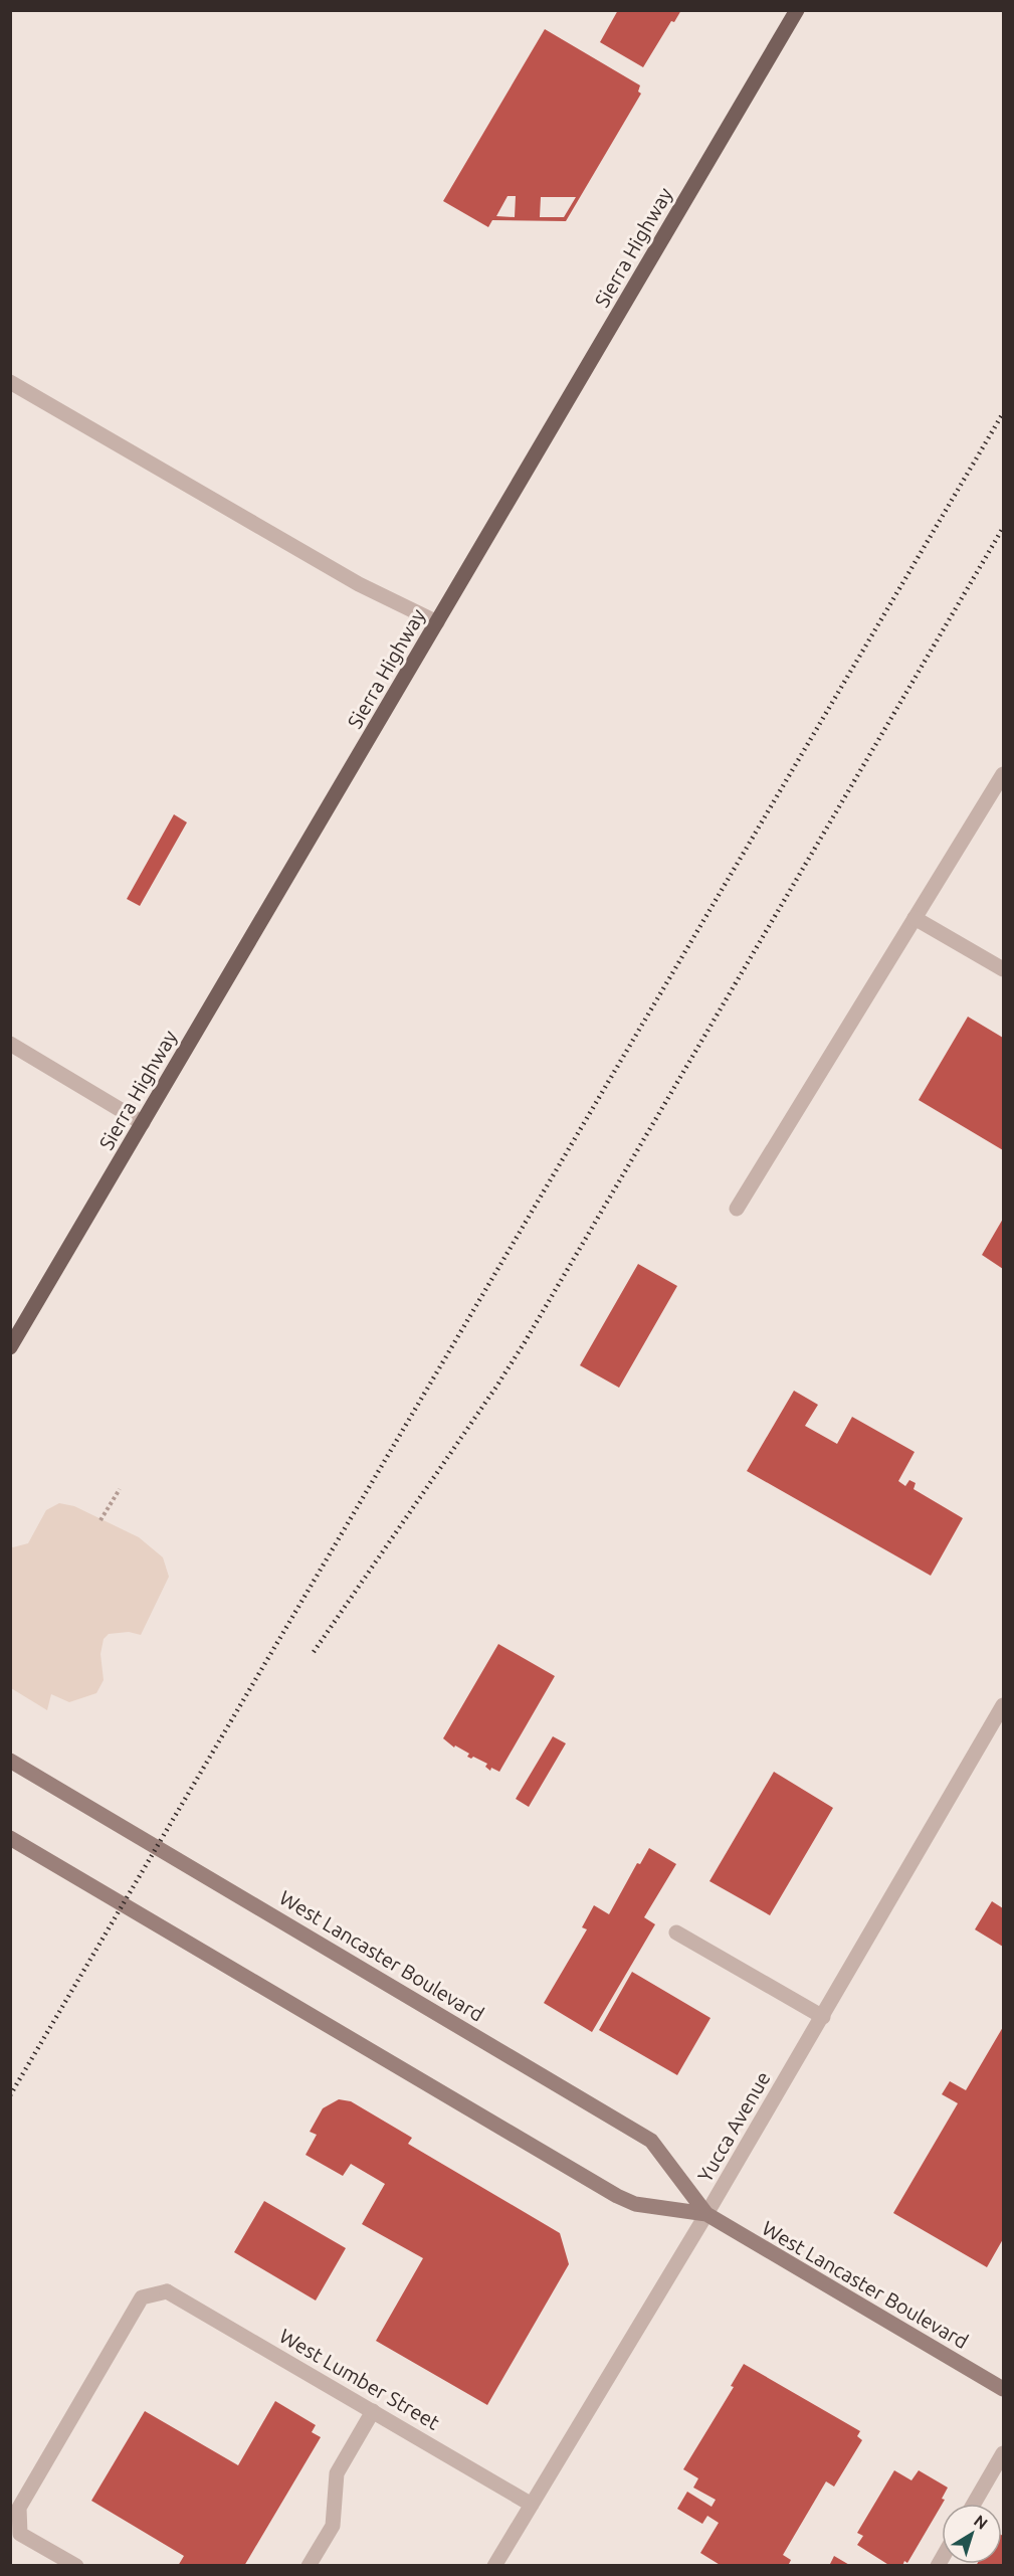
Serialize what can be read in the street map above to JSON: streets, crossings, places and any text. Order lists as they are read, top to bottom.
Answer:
{
  "streets": {
    "main road": ["Sierra Highway"],
    "street": ["West Lancaster Boulevard", "Yucca Avenue", "West Lumber Street"]
  },
  "crossings": [
    ["West Lancaster Boulevard", "Yucca Avenue"],
    ["Yucca Avenue", "West Lumber Street"]
  ],
  "north": "top right"
}
